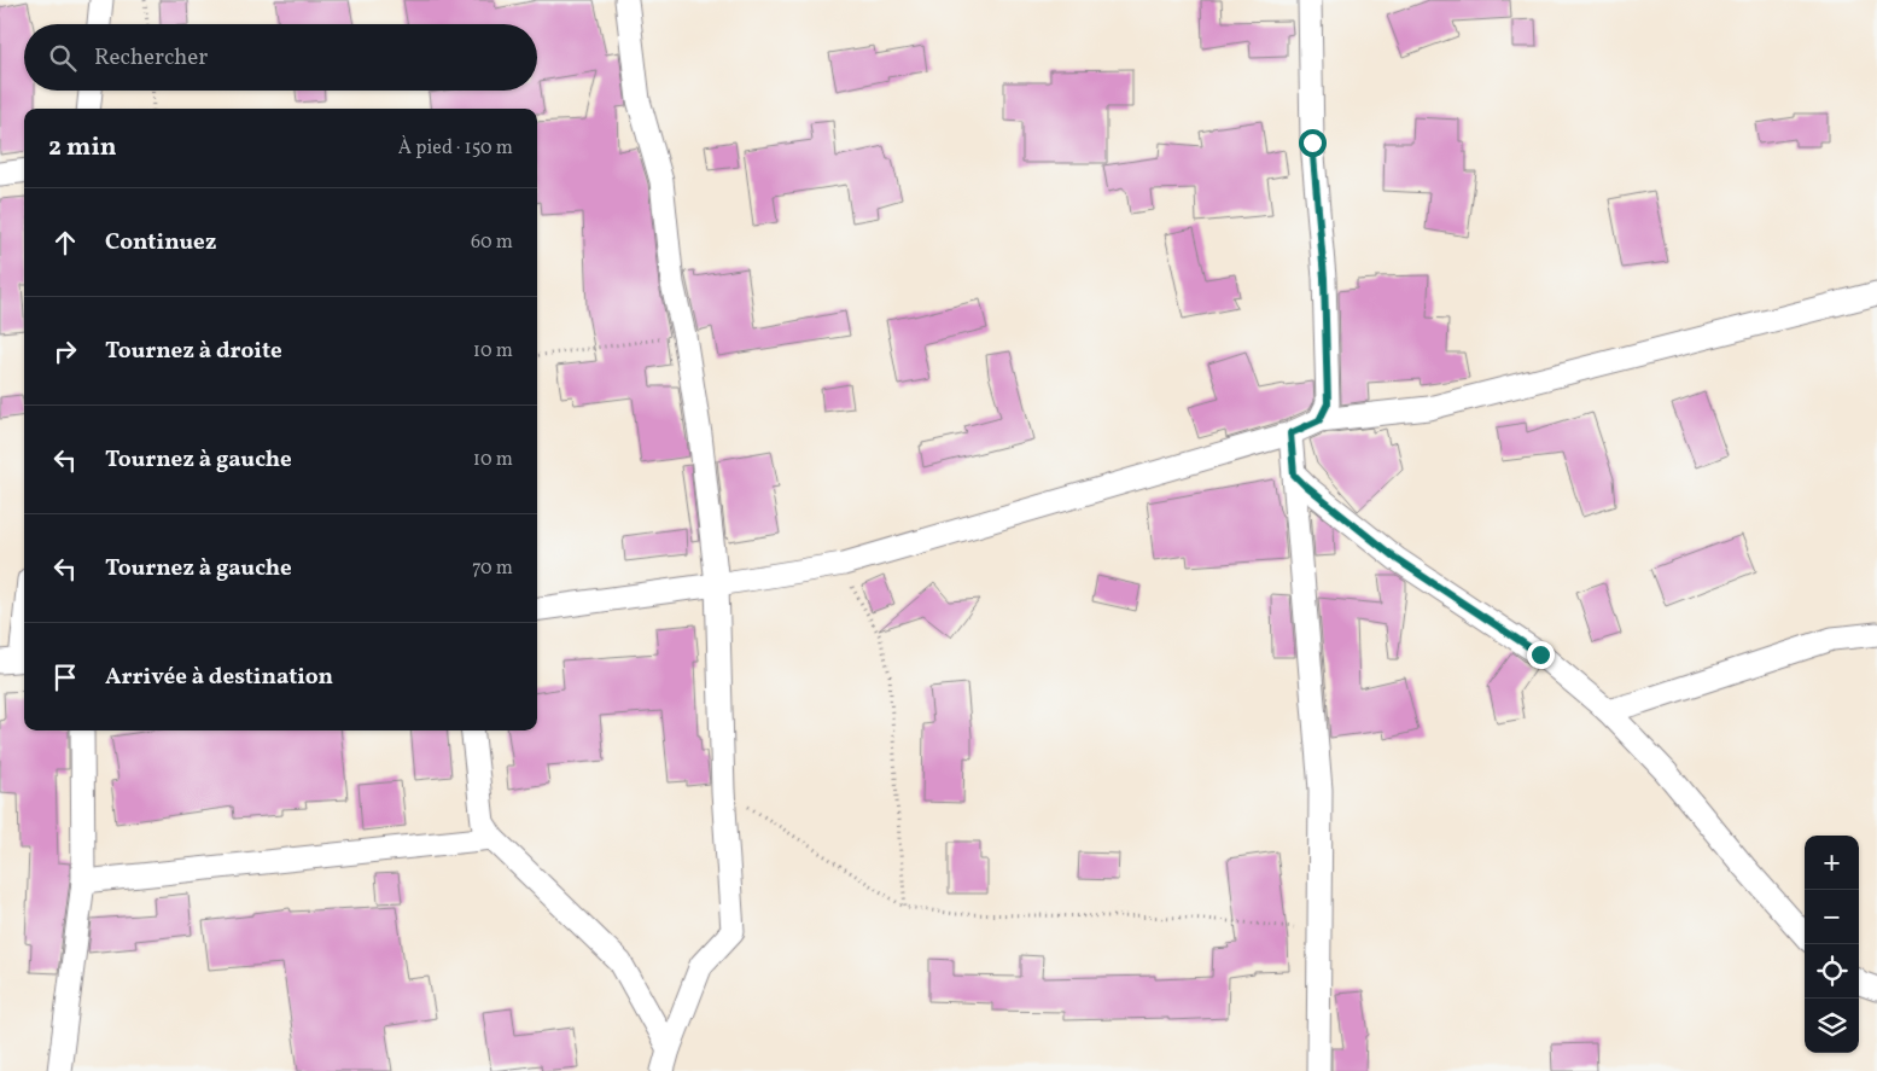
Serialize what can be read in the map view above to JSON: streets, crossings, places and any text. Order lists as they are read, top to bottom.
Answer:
{
  "page": {
    "search": "Rechercher",
    "heading": ["2 min", "À pied · 150 m"],
    "list": [
      ["Continuez", "60 m"],
      ["Tournez à droite", "10 m"],
      ["Tournez à gauche", "10 m"],
      ["Tournez à gauche", "70 m"],
      "Arrivée à destination"
    ],
    "map_buttons": ["+", "−"]
  }
}
